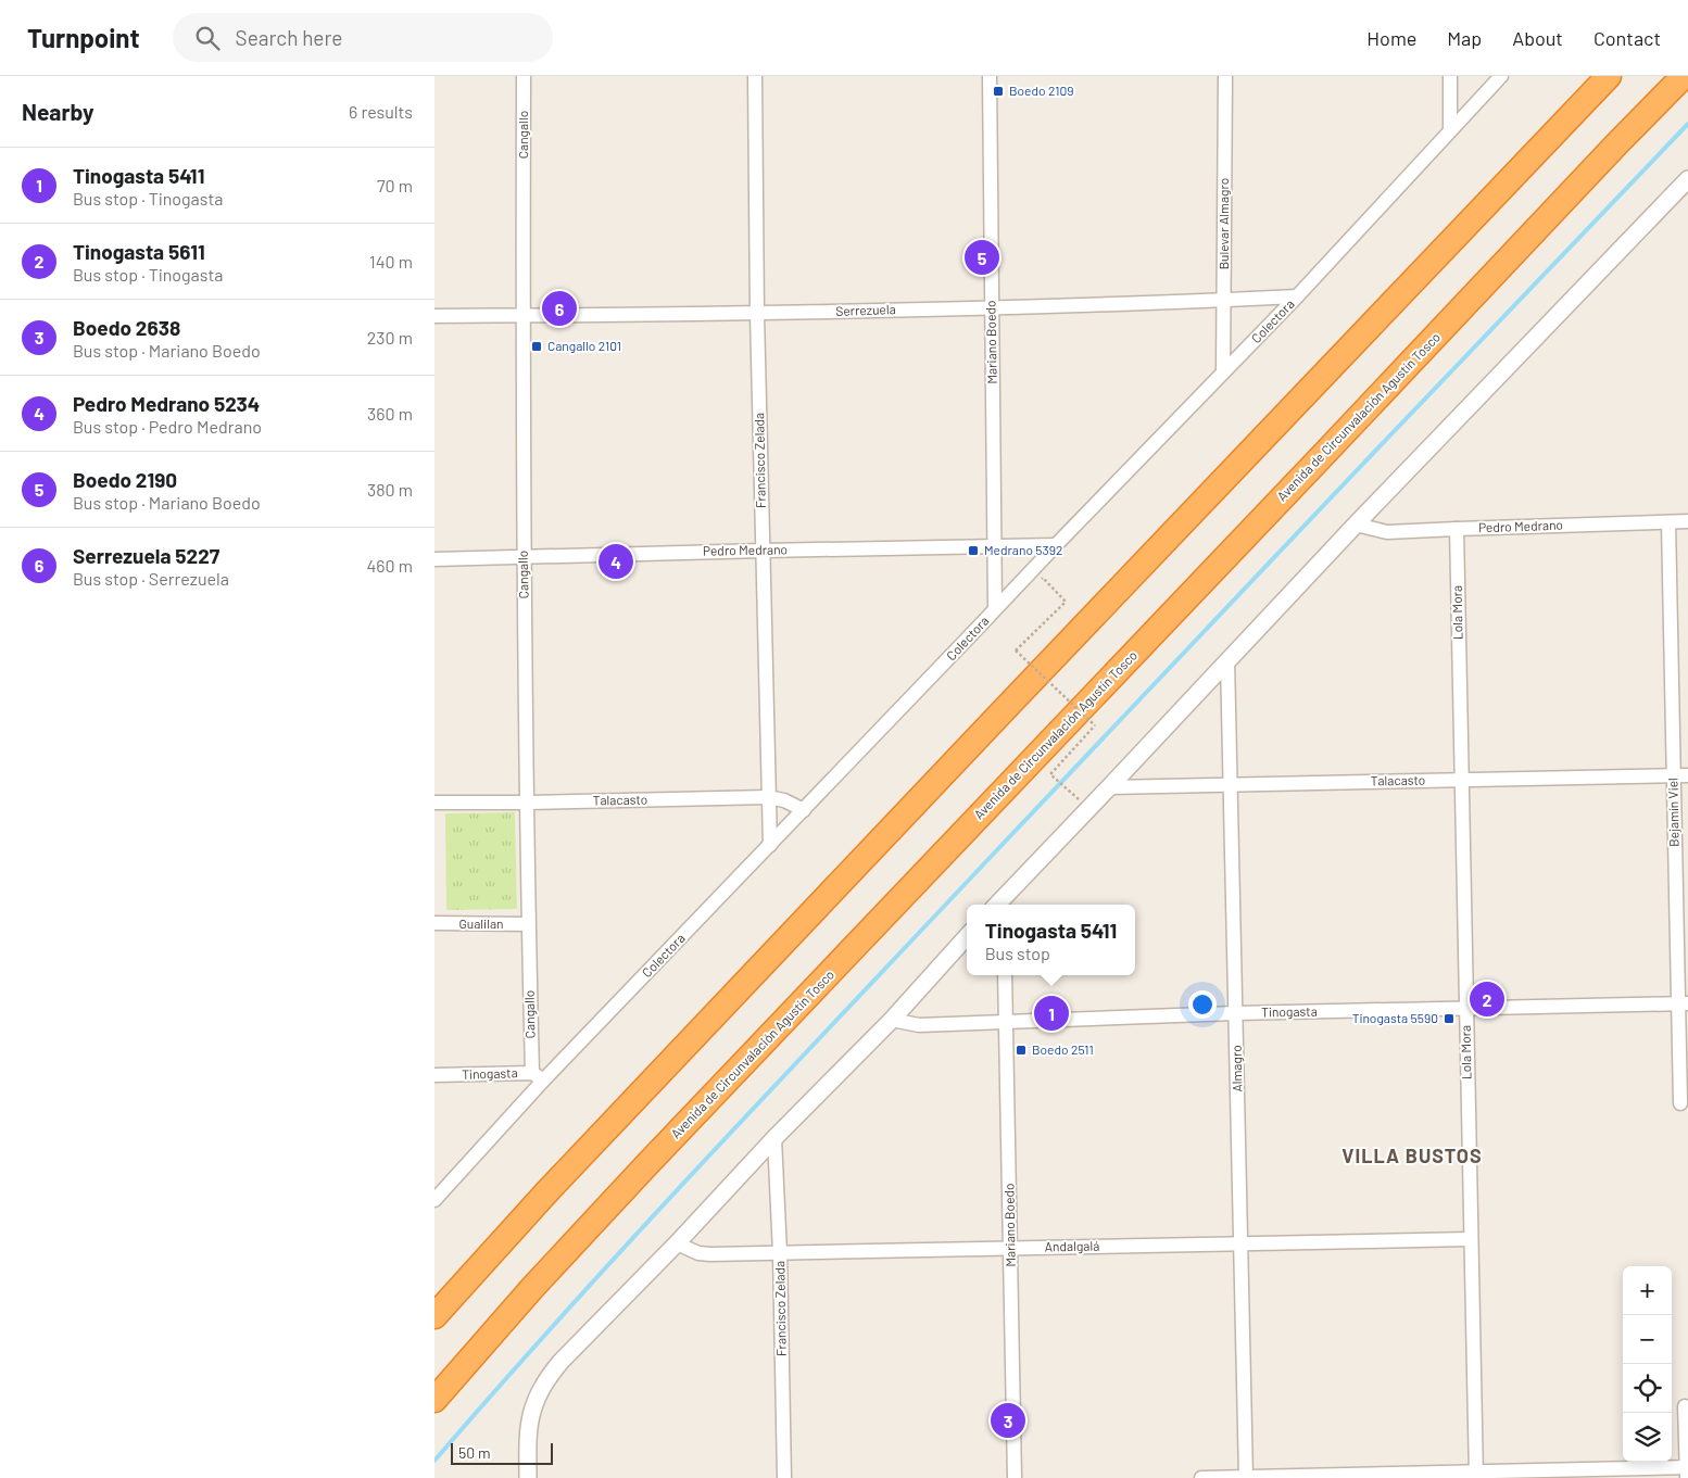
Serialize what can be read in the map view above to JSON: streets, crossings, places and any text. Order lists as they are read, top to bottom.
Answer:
{
  "streets": {
    "highway": ["Avenida de Circunvalación Agustín Tosco"],
    "street": [
      "Cangallo",
      "Bulevar Almagro",
      "Serrezuela",
      "Colectora",
      "Mariano Boedo",
      "Francisco Zelada",
      "Pedro Medrano",
      "Lola Mora",
      "Talacasto",
      "Bejamín Viel",
      "Gualilan",
      "Tinogasta",
      "Almagro",
      "Andalgalá"
    ]
  },
  "crossings": [
    ["Cangallo", "Serrezuela"],
    ["Cangallo", "Colectora"],
    ["Cangallo", "Pedro Medrano"],
    ["Cangallo", "Talacasto"],
    ["Cangallo", "Gualilan"],
    ["Cangallo", "Tinogasta"],
    ["Bulevar Almagro", "Serrezuela"],
    ["Bulevar Almagro", "Colectora"],
    ["Serrezuela", "Colectora"],
    ["Serrezuela", "Mariano Boedo"],
    ["Serrezuela", "Francisco Zelada"],
    ["Colectora", "Mariano Boedo"],
    ["Colectora", "Francisco Zelada"],
    ["Colectora", "Pedro Medrano"],
    ["Colectora", "Talacasto"],
    ["Colectora", "Tinogasta"],
    ["Mariano Boedo", "Pedro Medrano"],
    ["Mariano Boedo", "Tinogasta"],
    ["Mariano Boedo", "Andalgalá"],
    ["Francisco Zelada", "Pedro Medrano"],
    ["Francisco Zelada", "Talacasto"],
    ["Francisco Zelada", "Andalgalá"],
    ["Pedro Medrano", "Lola Mora"],
    ["Pedro Medrano", "Bejamín Viel"],
    ["Lola Mora", "Talacasto"],
    ["Lola Mora", "Tinogasta"],
    ["Lola Mora", "Andalgalá"],
    ["Talacasto", "Bejamín Viel"],
    ["Talacasto", "Almagro"],
    ["Bejamín Viel", "Tinogasta"],
    ["Tinogasta", "Almagro"],
    ["Almagro", "Andalgalá"]
  ],
  "districts": ["VILLA BUSTOS"],
  "places": {
    "transit": [
      "Boedo 2109",
      "Cangallo 2101",
      "Medrano 5392",
      "Tinogasta 5590",
      "Boedo 2511"
    ]
  },
  "scale_bar": "50 m",
  "page": {
    "header": "Turnpoint",
    "search": "Search here",
    "nav": [
      "Home",
      "Map",
      "About",
      "Contact"
    ],
    "heading": ["Nearby", "6 results"],
    "list": [
      {
        "mark": "1",
        "name": "Tinogasta 5411",
        "note": "Bus stop · Tinogasta",
        "value": "70 m"
      },
      {
        "mark": "2",
        "name": "Tinogasta 5611",
        "note": "Bus stop · Tinogasta",
        "value": "140 m"
      },
      {
        "mark": "3",
        "name": "Boedo 2638",
        "note": "Bus stop · Mariano Boedo",
        "value": "230 m"
      },
      {
        "mark": "4",
        "name": "Pedro Medrano 5234",
        "note": "Bus stop · Pedro Medrano",
        "value": "360 m"
      },
      {
        "mark": "5",
        "name": "Boedo 2190",
        "note": "Bus stop · Mariano Boedo",
        "value": "380 m"
      },
      {
        "mark": "6",
        "name": "Serrezuela 5227",
        "note": "Bus stop · Serrezuela",
        "value": "460 m"
      }
    ],
    "pins": [
      "5",
      "6",
      "4",
      "2",
      "1",
      "3"
    ],
    "popup": ["Tinogasta 5411", "Bus stop"],
    "map_buttons": ["+", "−"],
    "scale": "50 m"
  }
}
